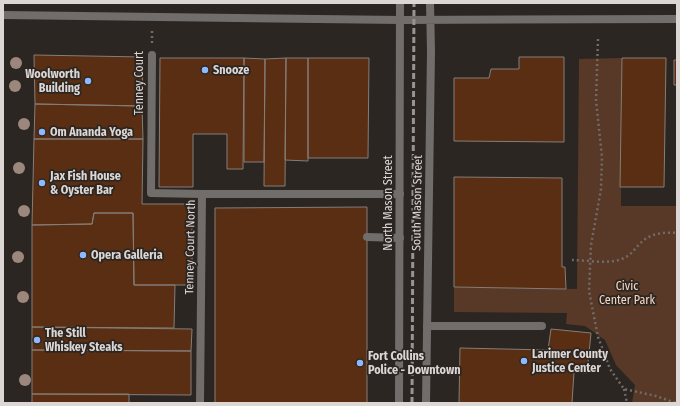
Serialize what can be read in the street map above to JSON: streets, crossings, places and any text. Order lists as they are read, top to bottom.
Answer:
{
  "streets": {
    "street": [
      "Tenney Court",
      "North Mason Street",
      "South Mason Street",
      "Tenney Court North"
    ]
  },
  "crossings": [
    ["Tenney Court", "Tenney Court North"],
    ["North Mason Street", "Tenney Court North"]
  ],
  "parks": ["Civic Center Park"],
  "places": [
    "Snooze",
    "Woolworth Building",
    "Om Ananda Yoga",
    "Jax Fish House & Oyster Bar",
    "Opera Galleria",
    "The Still Whiskey Steaks",
    "Larimer County Justice Center",
    "Fort Collins Police - Downtown"
  ]
}
